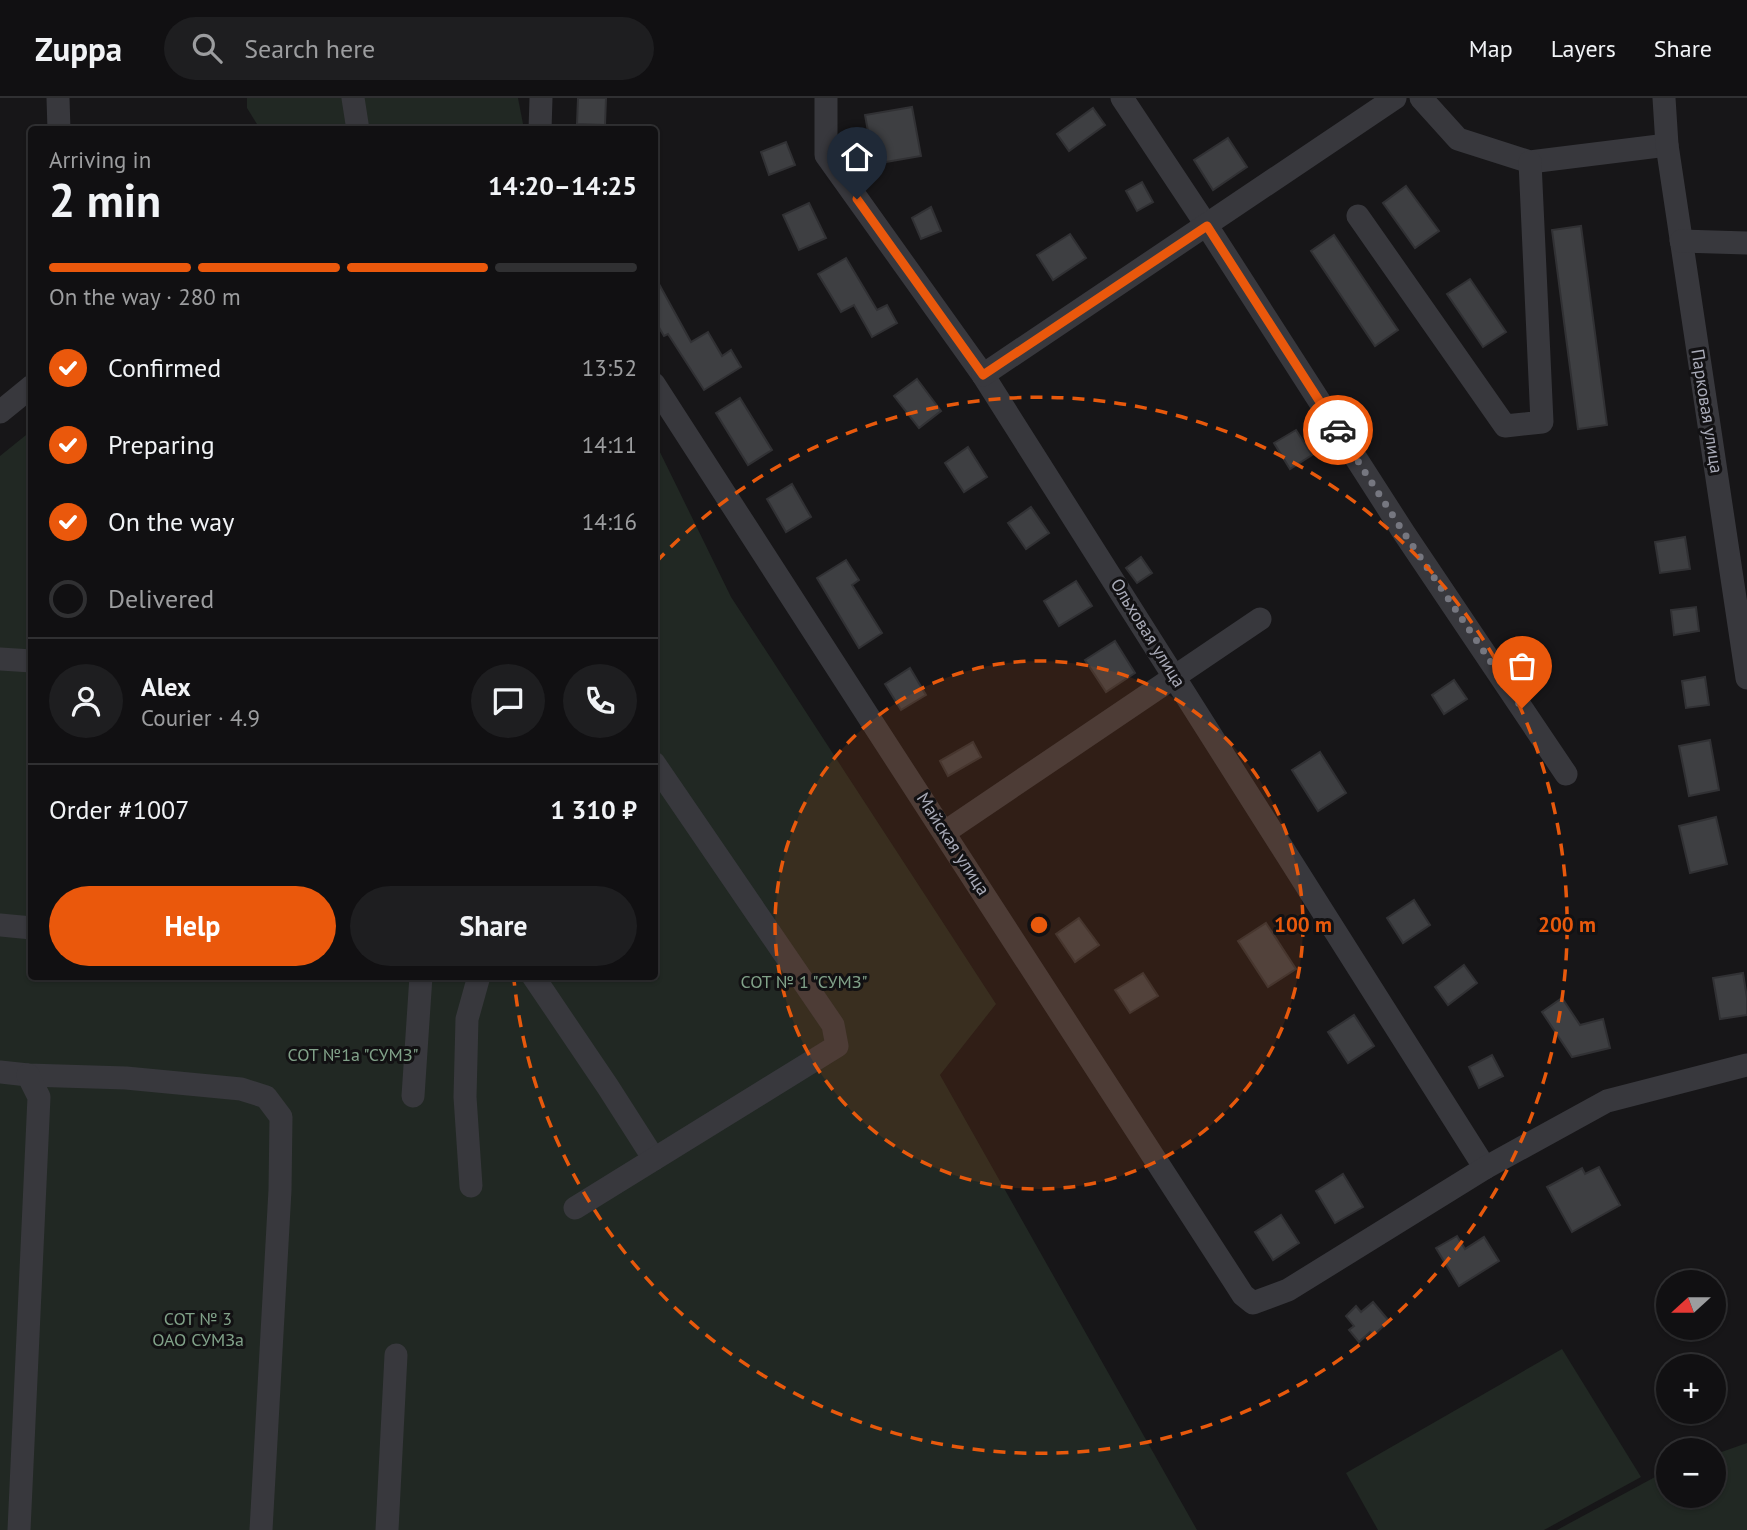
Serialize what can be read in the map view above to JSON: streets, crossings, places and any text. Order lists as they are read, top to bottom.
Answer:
{
  "streets": {
    "street": ["Парковая улица", "Ольховая улица", "Майская улица"]
  },
  "crossings": [
    ["Ольховая улица", "Майская улица"]
  ],
  "parks": ["СОТ № 1 \"СУМЗ\"", "СОТ №1а \"СУМЗ\"", "СОТ № 3 ОАО СУМЗа"],
  "north": "left",
  "page": {
    "header": "Zuppa",
    "search": "Search here",
    "nav": ["Map", "Layers", "Share"],
    "heading": ["2 min", "Arriving in", "14:20–14:25"],
    "panel": [
      "Alex",
      "Courier · 4.9",
      "Order #1007",
      "1 310 ₽"
    ],
    "bar": "On the way · 280 m",
    "list": [
      ["Confirmed", "13:52"],
      ["Preparing", "14:11"],
      ["On the way", "14:16"],
      "Delivered"
    ],
    "buttons": ["Help", "Share"],
    "map_buttons": ["+", "−"]
  },
  "rings": ["100 m", "200 m"]
}
